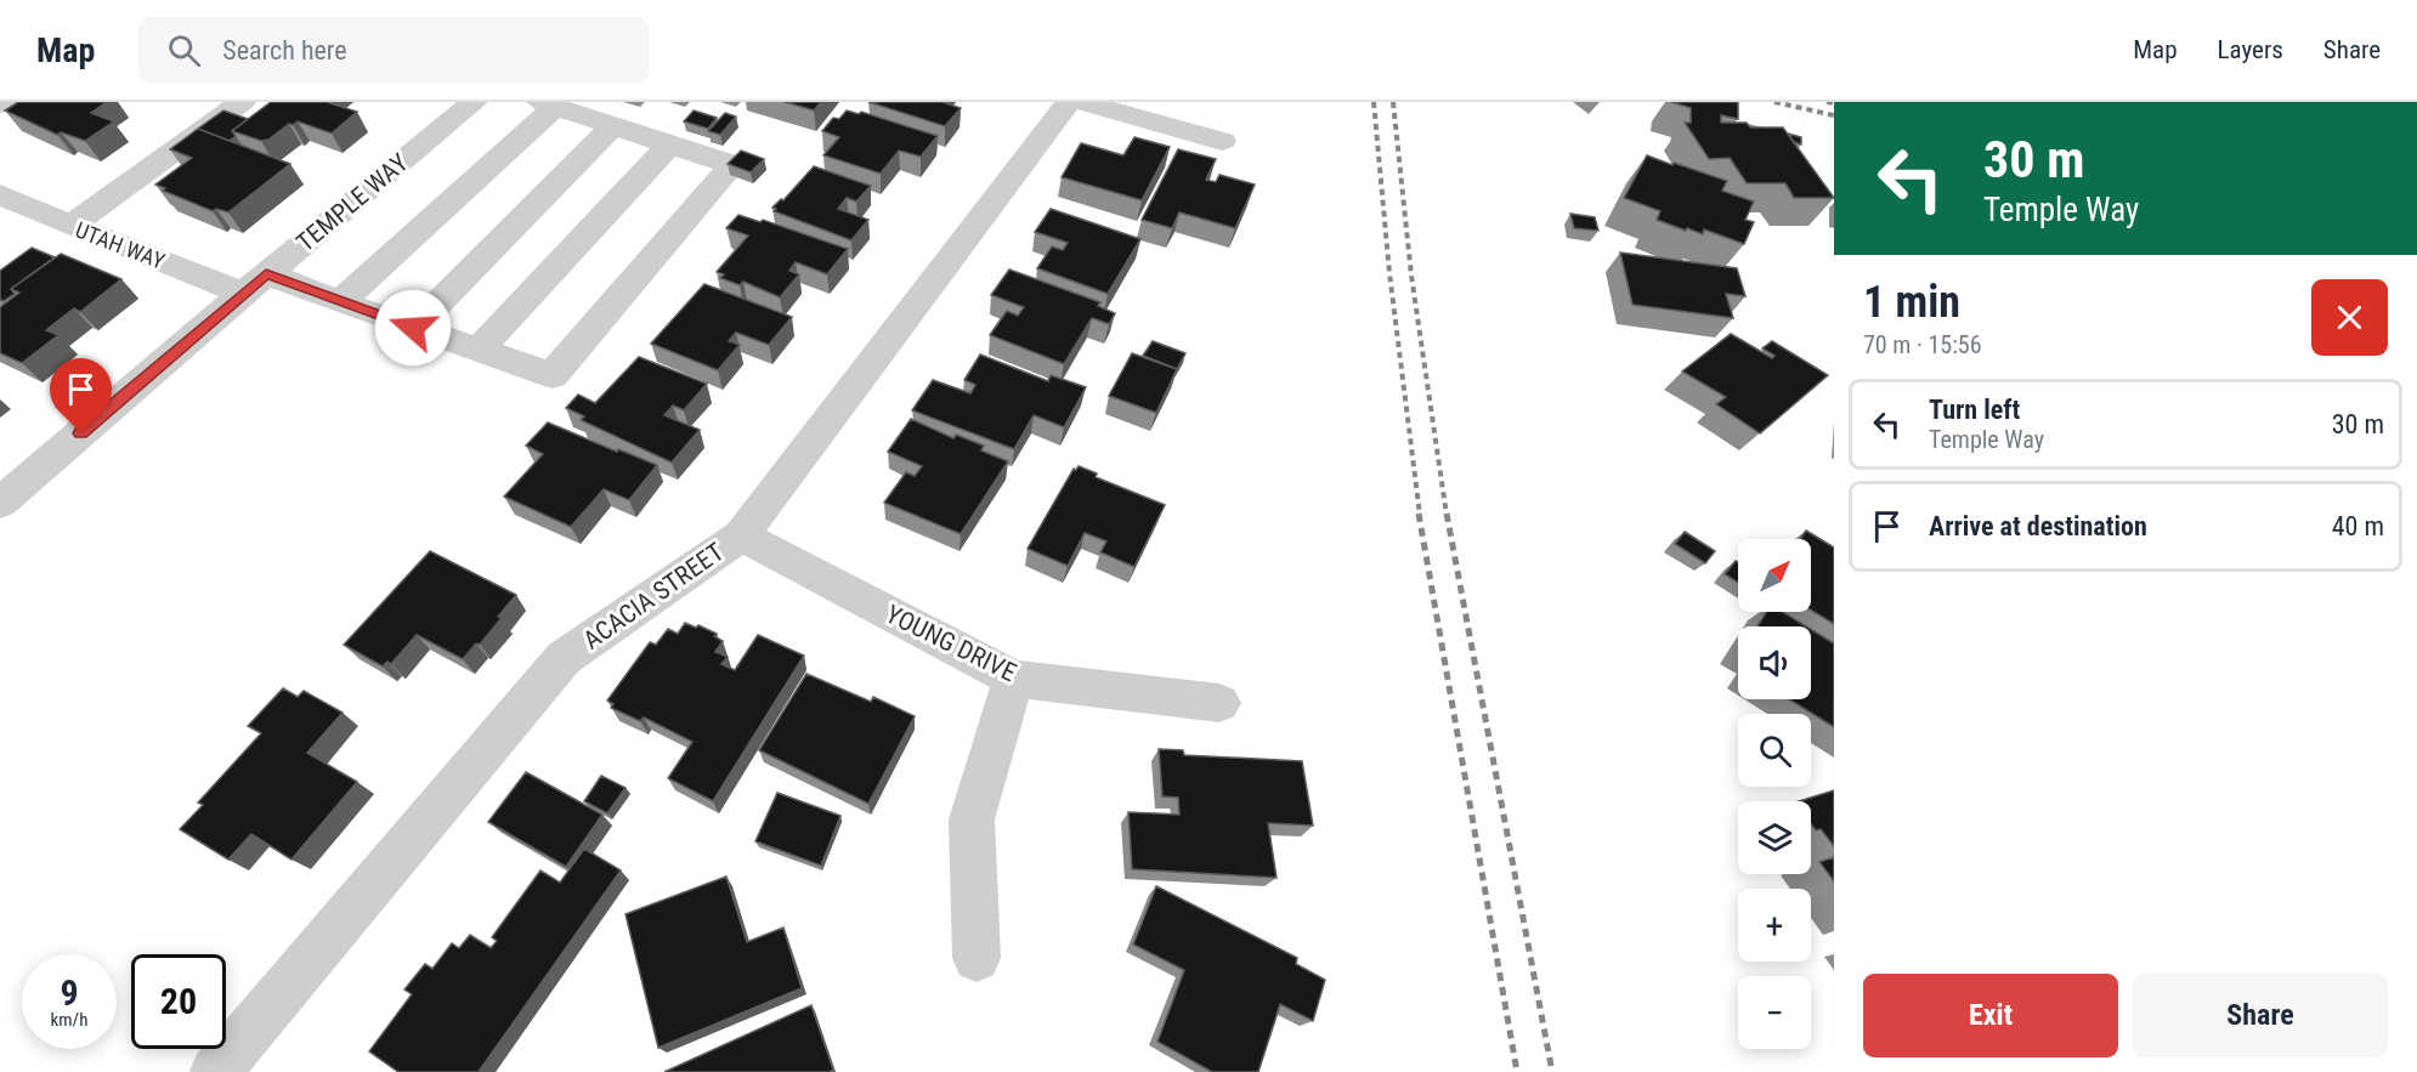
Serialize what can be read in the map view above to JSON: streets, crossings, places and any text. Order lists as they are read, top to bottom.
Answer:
{
  "streets": {
    "street": [
      "TEMPLE WAY",
      "UTAH WAY",
      "ACACIA STREET",
      "YOUNG DRIVE"
    ]
  },
  "crossings": [
    ["TEMPLE WAY", "UTAH WAY"],
    ["ACACIA STREET", "YOUNG DRIVE"]
  ],
  "north": "top right",
  "page": {
    "header": "Map",
    "search": "Search here",
    "nav": ["Map", "Layers", "Share"],
    "turn": ["30 m", "Temple Way"],
    "heading": ["1 min", "70 m · 15:56"],
    "list": [
      {
        "name": "Turn left",
        "note": "Temple Way",
        "value": "30 m"
      },
      {
        "name": "Arrive at destination",
        "value": "40 m"
      }
    ],
    "map_buttons": ["+", "−"],
    "speed": "9 km/h",
    "limit": "20",
    "buttons": ["Exit", "Share"]
  }
}
